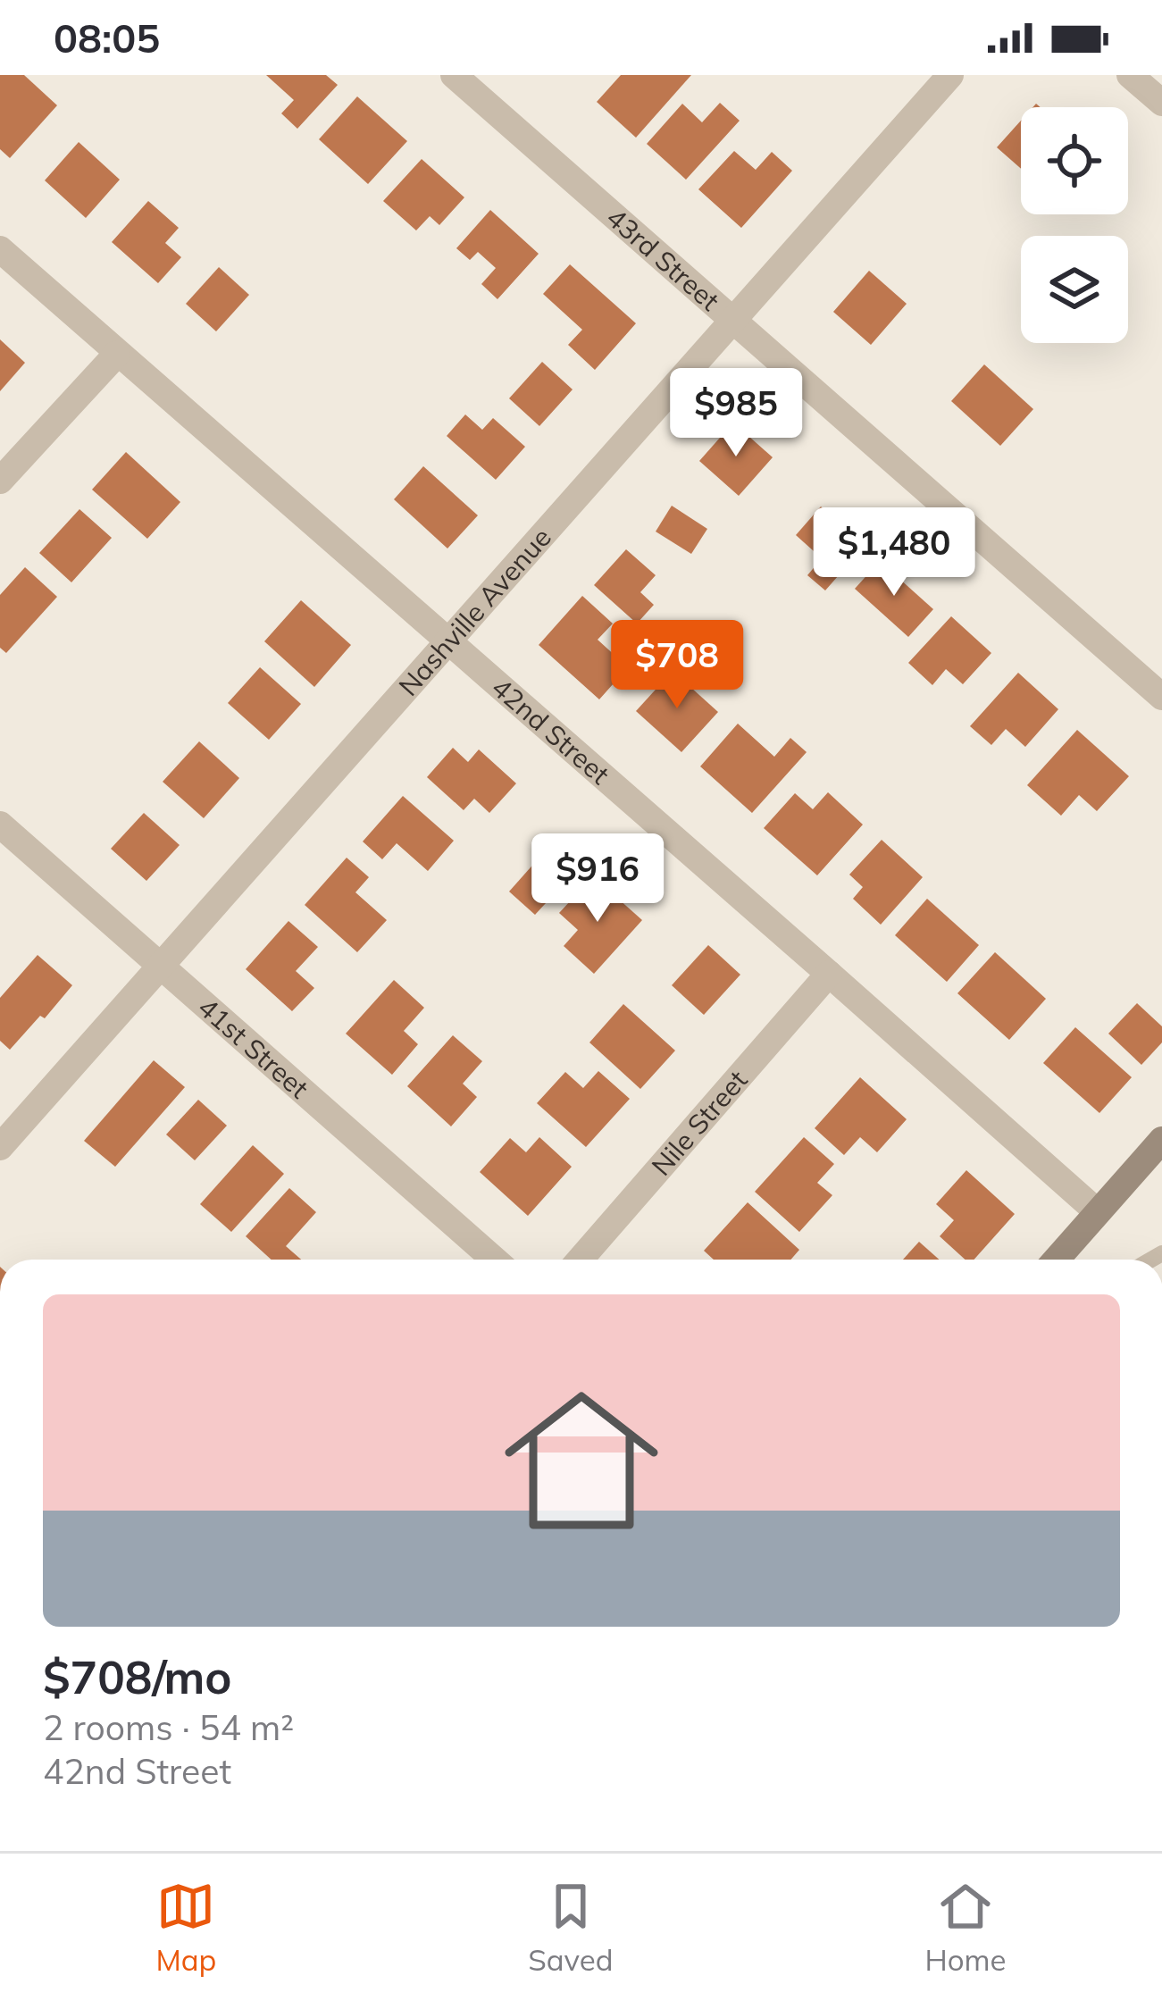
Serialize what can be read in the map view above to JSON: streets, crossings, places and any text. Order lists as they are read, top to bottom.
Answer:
{
  "streets": {
    "street": [
      "43rd Street",
      "Nashville Avenue",
      "42nd Street",
      "41st Street",
      "Nile Street"
    ]
  },
  "crossings": [
    ["43rd Street", "Nashville Avenue"],
    ["Nashville Avenue", "42nd Street"],
    ["Nashville Avenue", "41st Street"],
    ["42nd Street", "Nile Street"]
  ],
  "page": {
    "status": "08:05",
    "price": [
      "$985",
      "$1,480",
      "$708",
      "$916"
    ],
    "list": [
      {
        "name": "$708/mo",
        "note": "2 rooms · 54 m² · 42nd Street"
      }
    ],
    "tabs": ["Map", "Saved", "Home"]
  }
}
